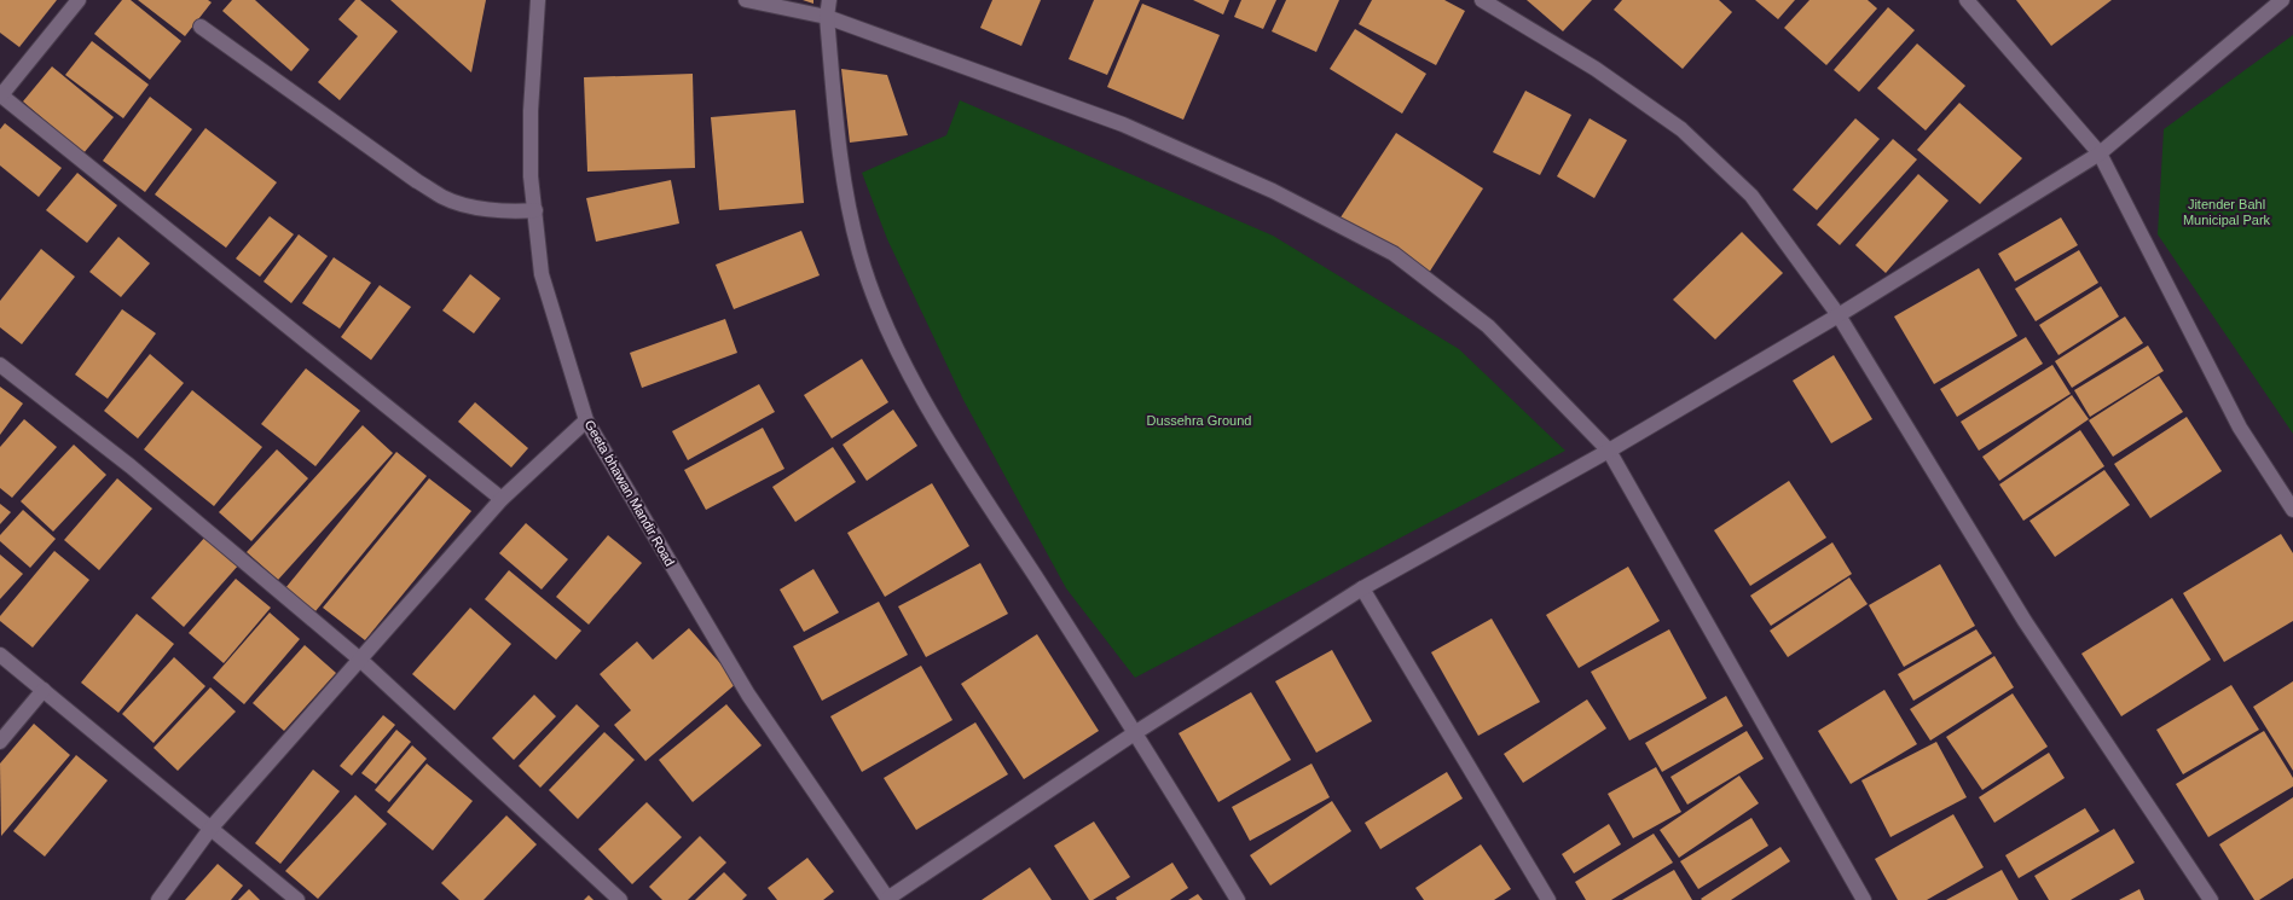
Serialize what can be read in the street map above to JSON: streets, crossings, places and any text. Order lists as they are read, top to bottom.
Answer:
{
  "streets": {
    "street": ["Geeta bhawan Mandir Road"]
  },
  "parks": ["Jitender Bahl Municipal Park", "Dussehra Ground"]
}
